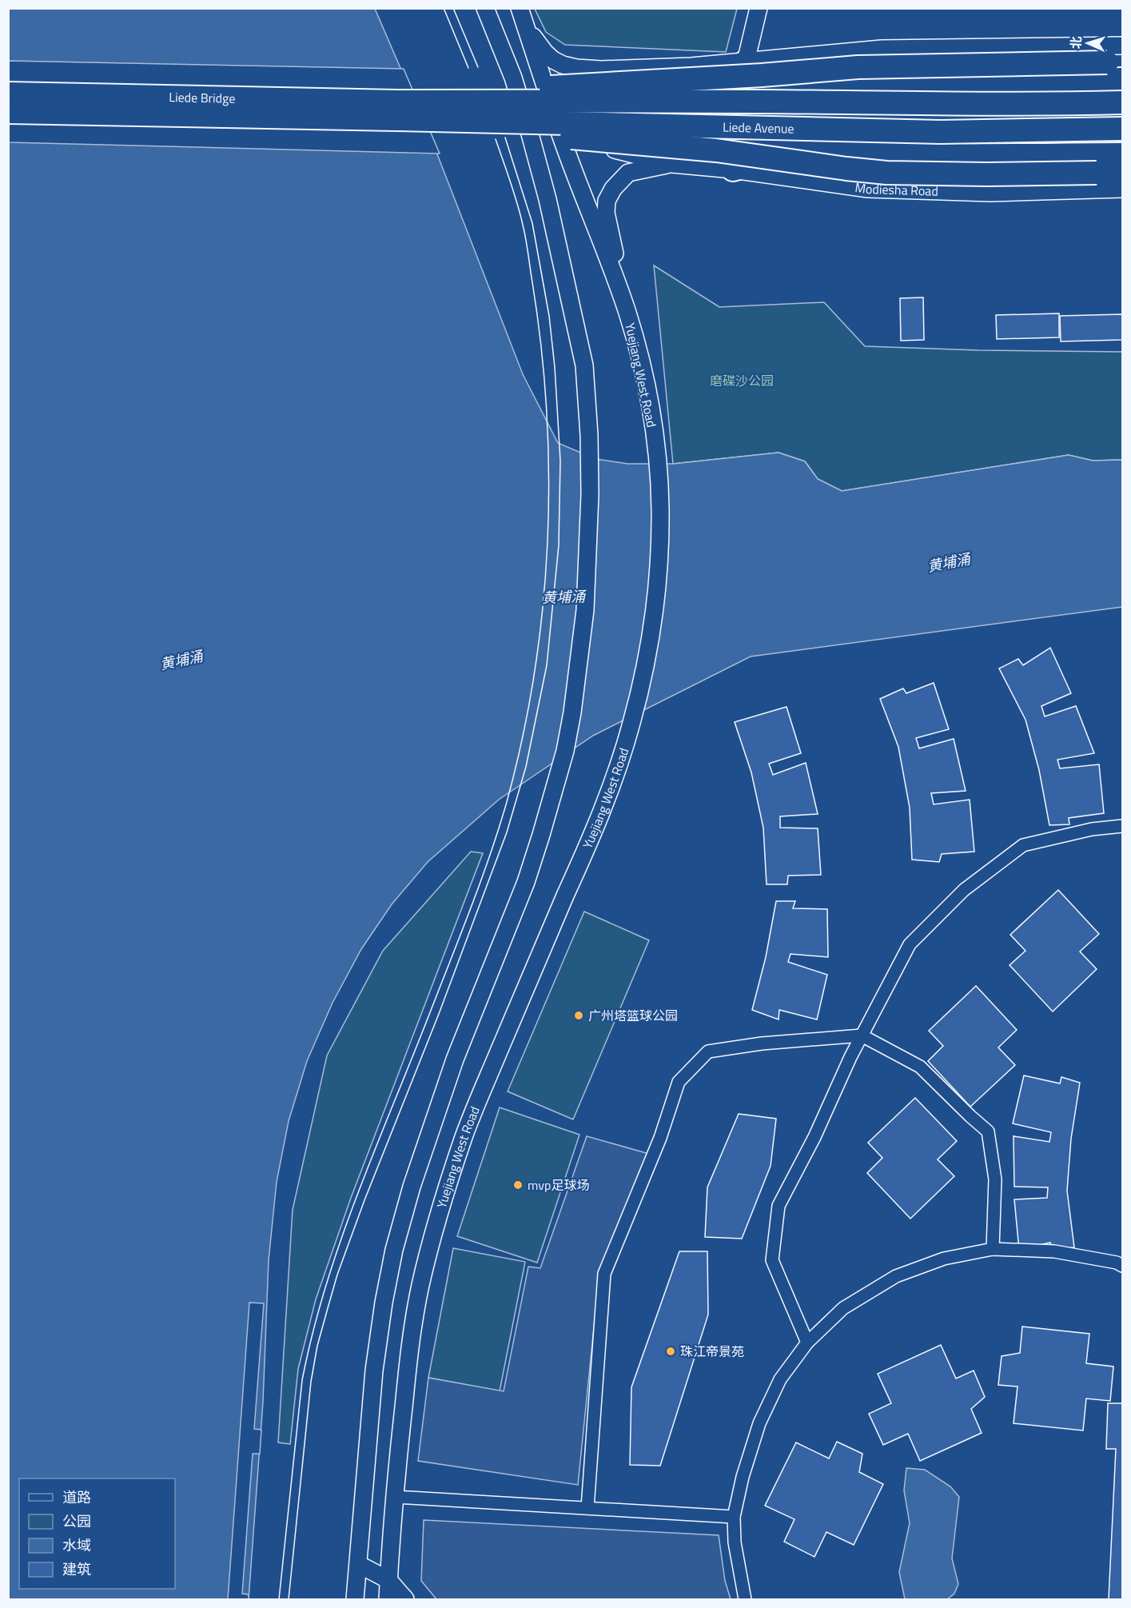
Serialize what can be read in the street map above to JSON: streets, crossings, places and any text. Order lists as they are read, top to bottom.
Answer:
{
  "streets": {
    "highway": ["Liede Bridge", "Liede Avenue"],
    "main road": ["Modiesha Road", "Yuejiang West Road"]
  },
  "crossings": [
    ["Liede Bridge", "Liede Avenue"]
  ],
  "water": ["黄埔涌"],
  "parks": ["磨碟沙公园"],
  "places": ["广州塔篮球公园", "mvp足球场", "珠江帝景苑"],
  "legend": [
    "道路",
    "公园",
    "水域",
    "建筑"
  ],
  "north": "left"
}
